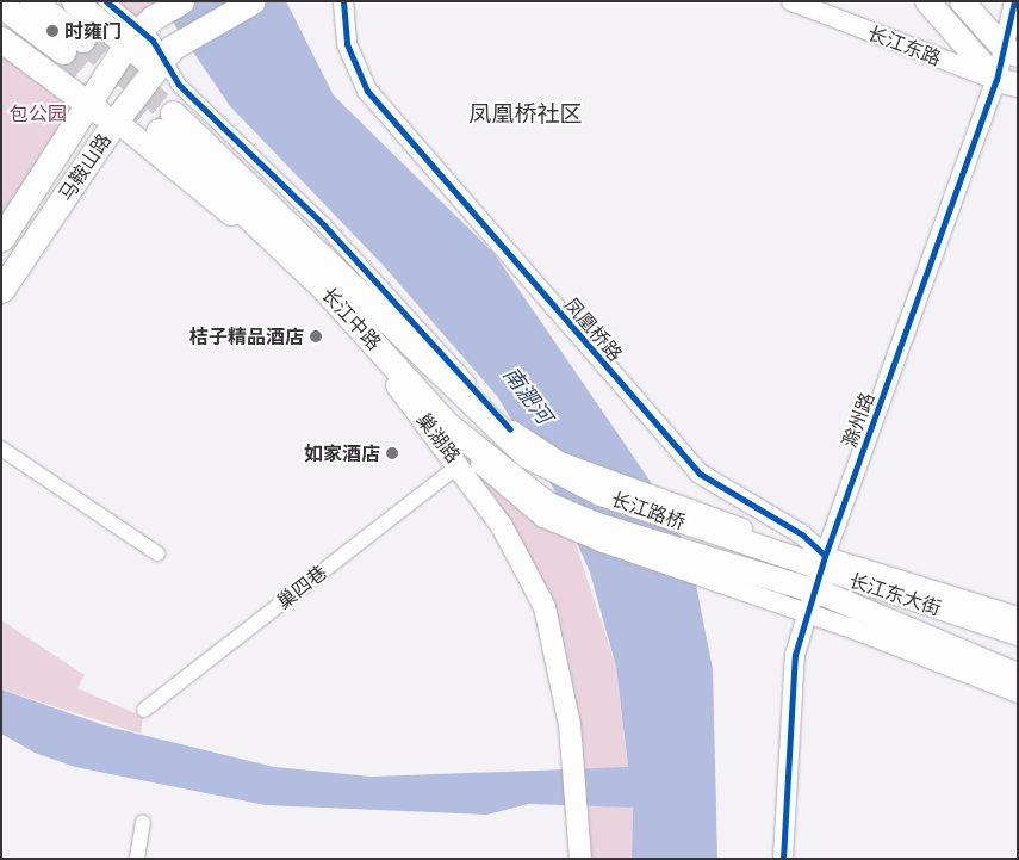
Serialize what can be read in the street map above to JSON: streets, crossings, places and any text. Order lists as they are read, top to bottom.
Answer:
{
  "streets": {
    "highway": ["马鞍山路", "长江中路"],
    "main road": ["巢湖路", "长江路桥", "长江东大街"],
    "street": [
      "长江东路",
      "凤凰桥路",
      "滁州路",
      "巢四巷"
    ]
  },
  "crossings": [
    ["长江东路", "滁州路"],
    ["马鞍山路", "巢湖路"],
    ["长江中路", "长江路桥"],
    ["凤凰桥路", "滁州路"],
    ["凤凰桥路", "长江东大街"],
    ["滁州路", "长江东大街"],
    ["巢湖路", "巢四巷"],
    ["长江路桥", "长江东大街"]
  ],
  "districts": ["凤凰桥社区"],
  "water": ["南淝河"],
  "parks": ["包公园"],
  "places": ["时雍门", "桔子精品酒店", "如家酒店"]
}
